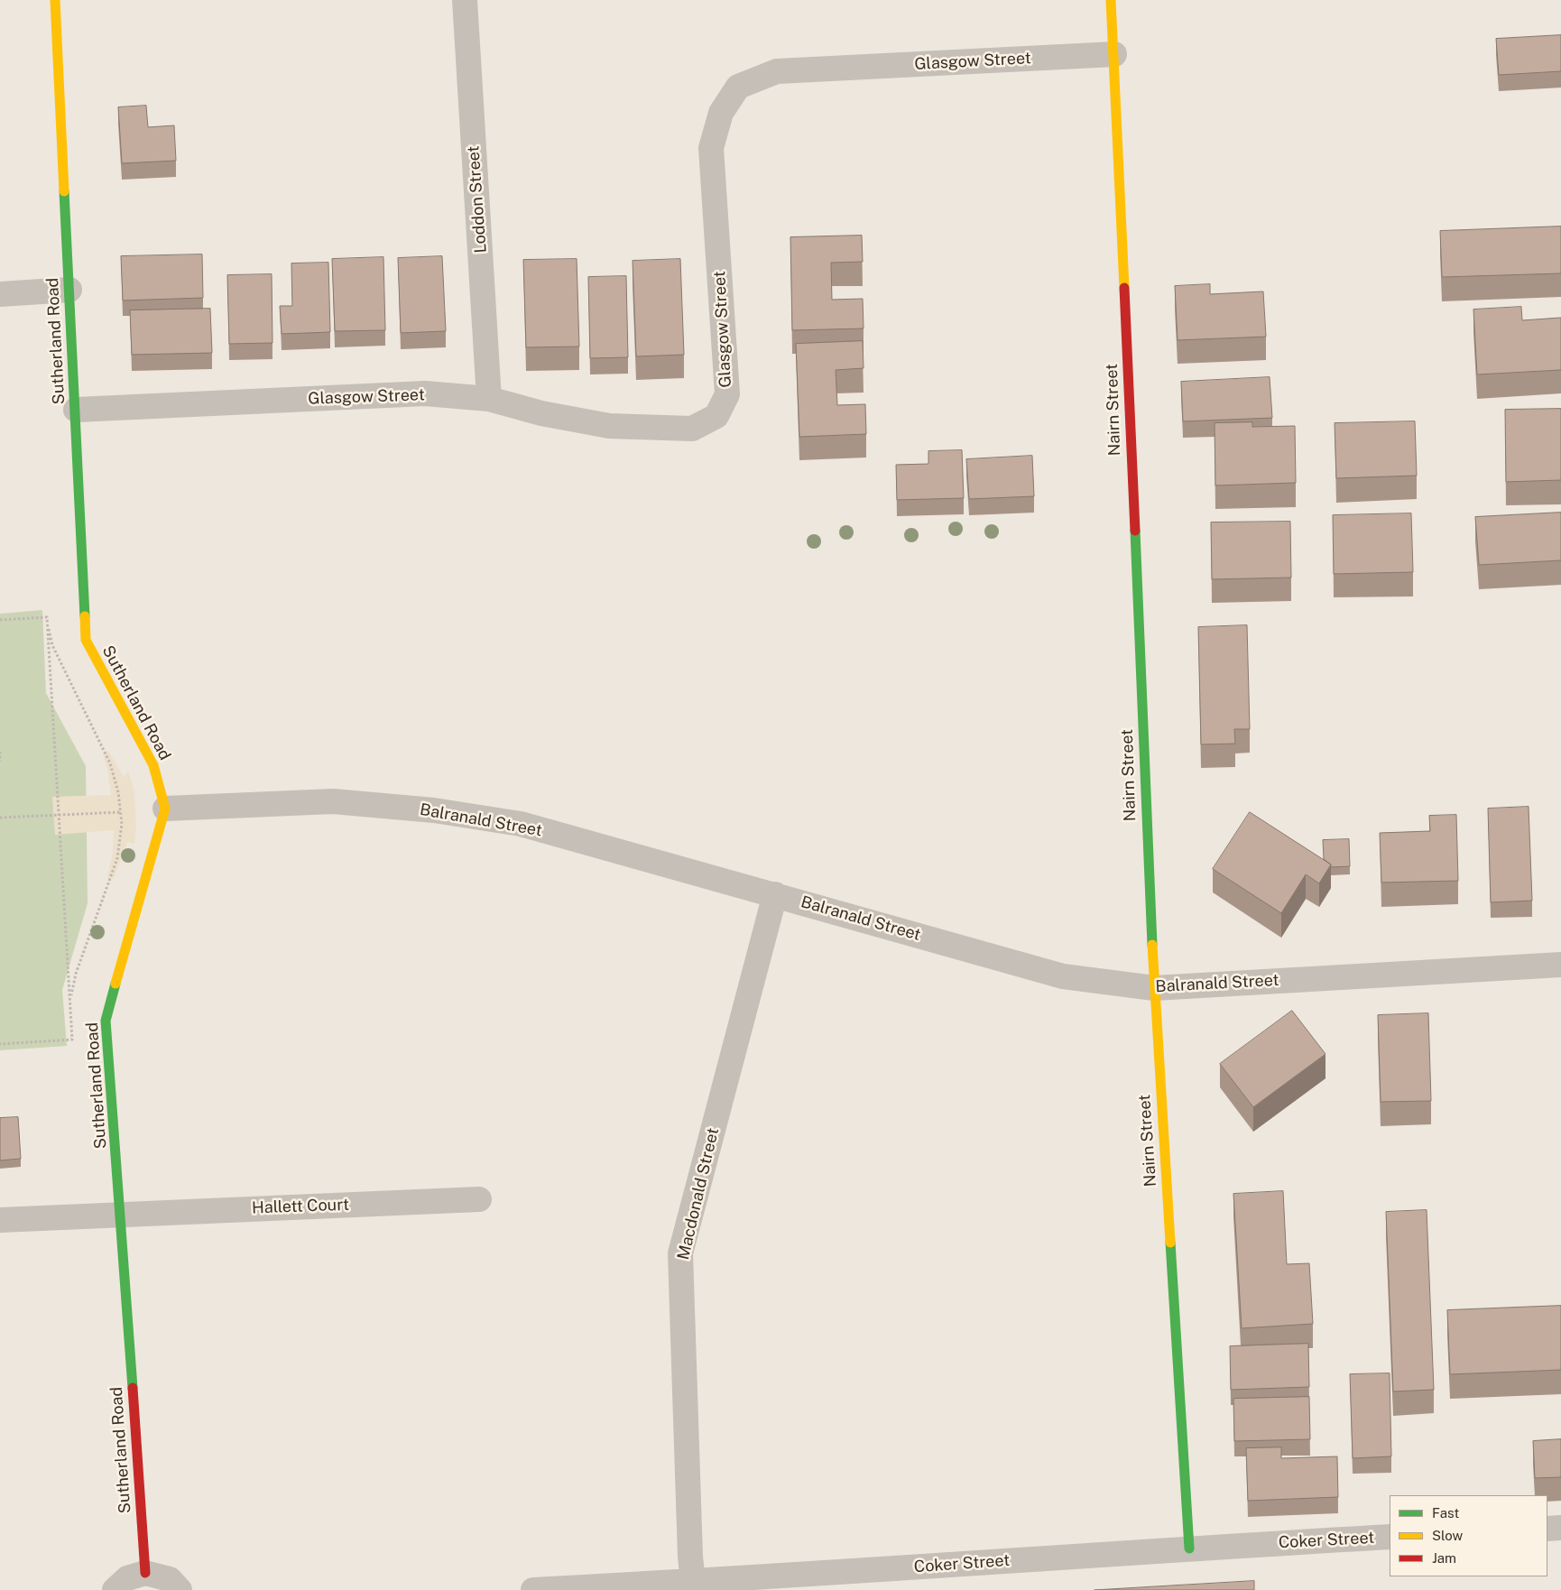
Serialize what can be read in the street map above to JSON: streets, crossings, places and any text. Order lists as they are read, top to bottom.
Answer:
{
  "streets": {
    "street": [
      "Glasgow Street",
      "Loddon Street",
      "Sutherland Road",
      "Nairn Street",
      "Balranald Street",
      "Macdonald Street",
      "Hallett Court",
      "Coker Street"
    ]
  },
  "crossings": [
    ["Glasgow Street", "Loddon Street"],
    ["Glasgow Street", "Sutherland Road"],
    ["Glasgow Street", "Nairn Street"],
    ["Sutherland Road", "Balranald Street"],
    ["Sutherland Road", "Hallett Court"],
    ["Nairn Street", "Balranald Street"],
    ["Nairn Street", "Coker Street"],
    ["Balranald Street", "Macdonald Street"],
    ["Macdonald Street", "Coker Street"]
  ],
  "legend": ["Fast", "Slow", "Jam"]
}
